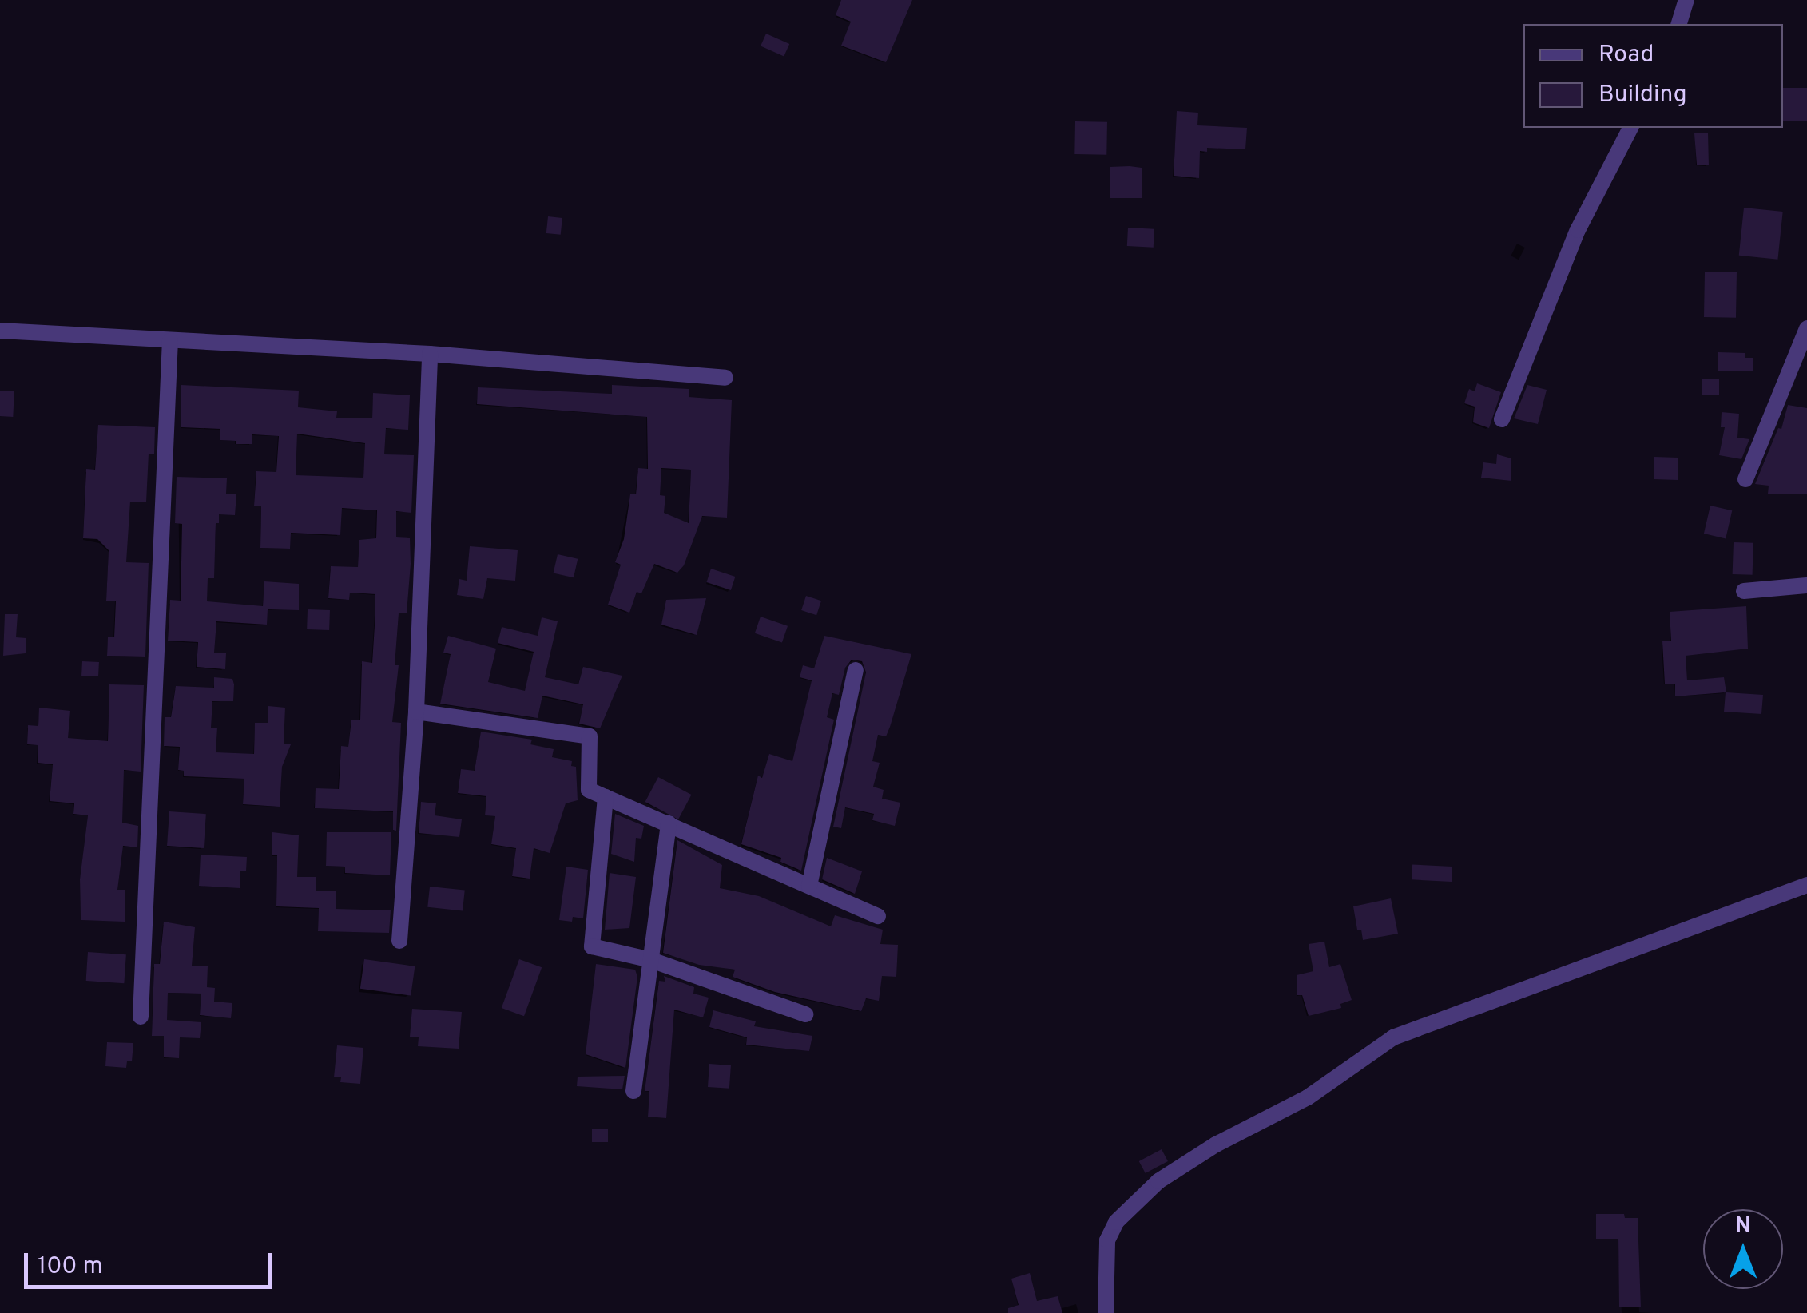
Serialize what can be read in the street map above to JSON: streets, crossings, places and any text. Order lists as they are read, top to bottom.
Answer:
{
  "legend": ["Road", "Building"],
  "scale_bar": "100 m",
  "north": "top"
}
